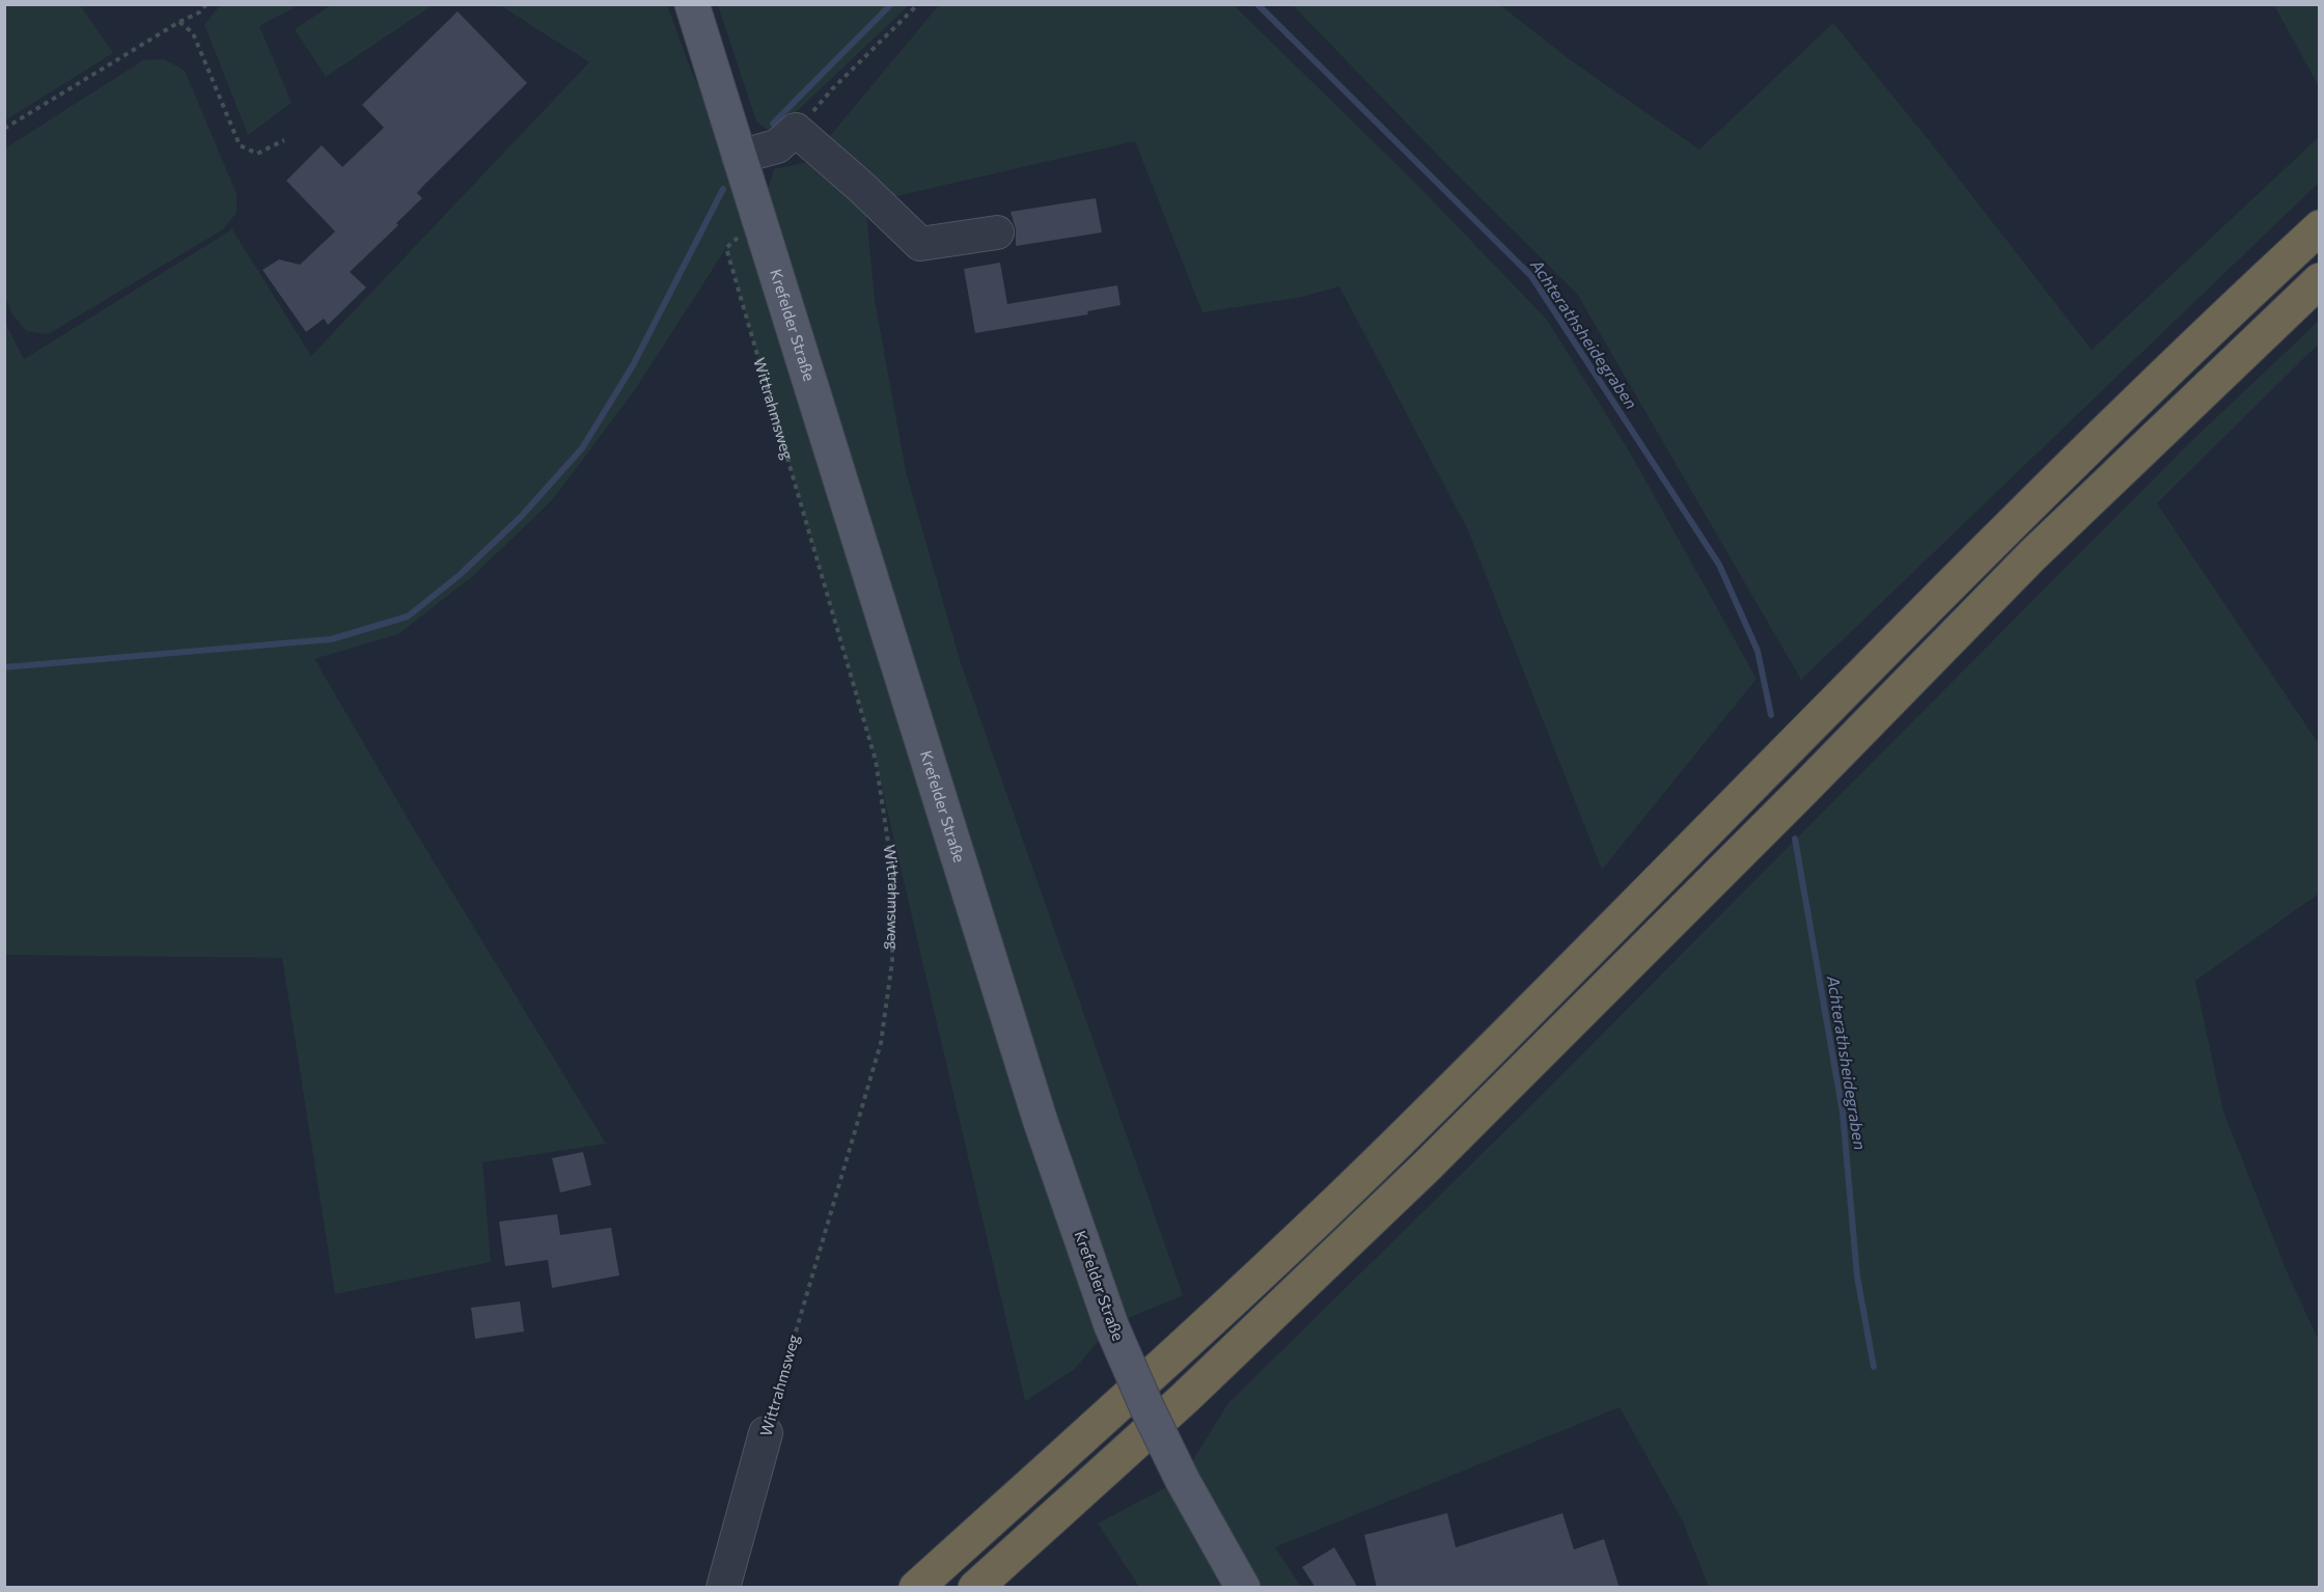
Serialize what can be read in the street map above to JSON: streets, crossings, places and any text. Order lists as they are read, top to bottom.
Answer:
{
  "streets": {
    "main road": ["Krefelder Straße"],
    "street": ["Wittrahmsweg"]
  },
  "crossings": [
    ["Krefelder Straße", "Wittrahmsweg"]
  ],
  "water": ["Achterathsheidegraben"]
}
